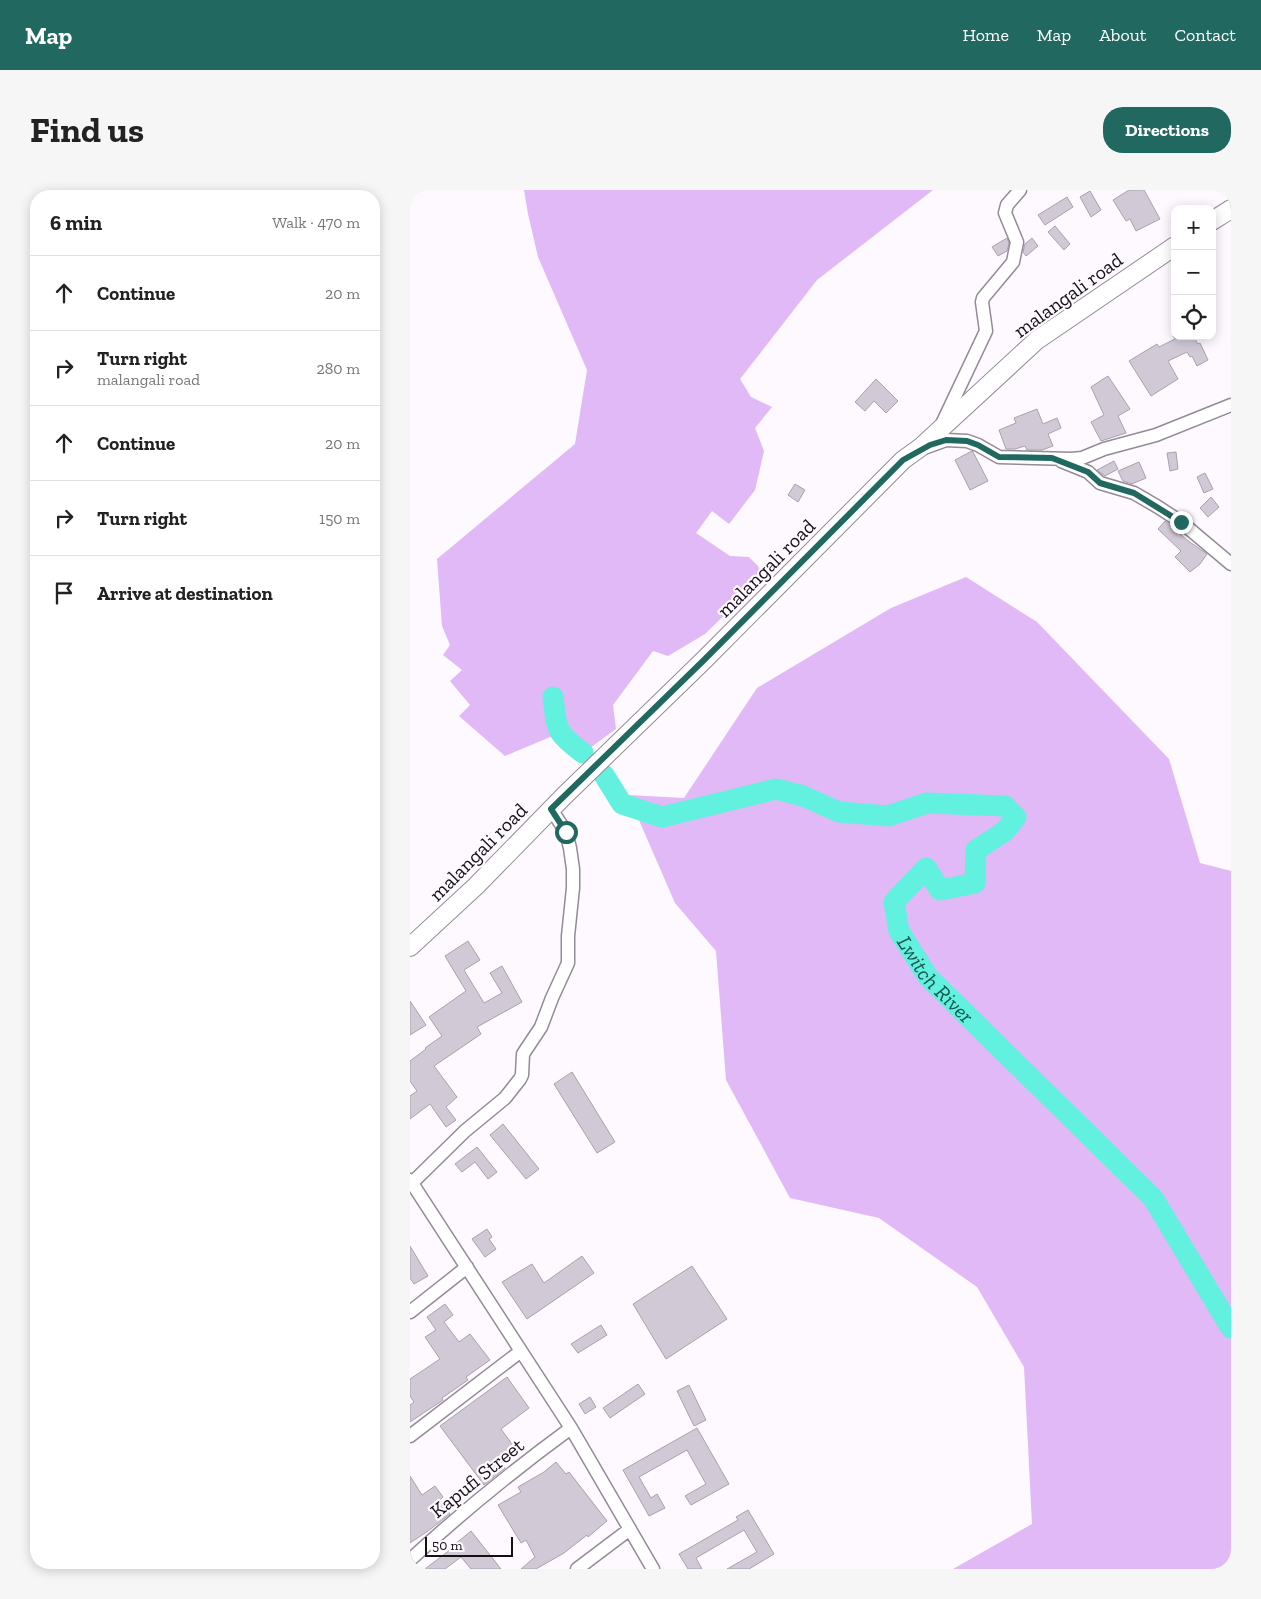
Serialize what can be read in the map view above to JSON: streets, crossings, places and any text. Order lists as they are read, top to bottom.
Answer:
{
  "streets": {
    "street": ["malangali road", "Kapufi Street"]
  },
  "water": ["Lwitch River"],
  "scale_bar": "50 m",
  "page": {
    "header": "Map",
    "nav": [
      "Home",
      "Map",
      "About",
      "Contact"
    ],
    "buttons": "Directions",
    "title": "Find us",
    "heading": ["6 min", "Walk · 470 m"],
    "map_buttons": ["+", "−"],
    "list": [
      ["Continue", "20 m"],
      ["Turn right", "malangali road", "280 m"],
      ["Continue", "20 m"],
      ["Turn right", "150 m"],
      "Arrive at destination"
    ],
    "scale": "50 m"
  }
}
